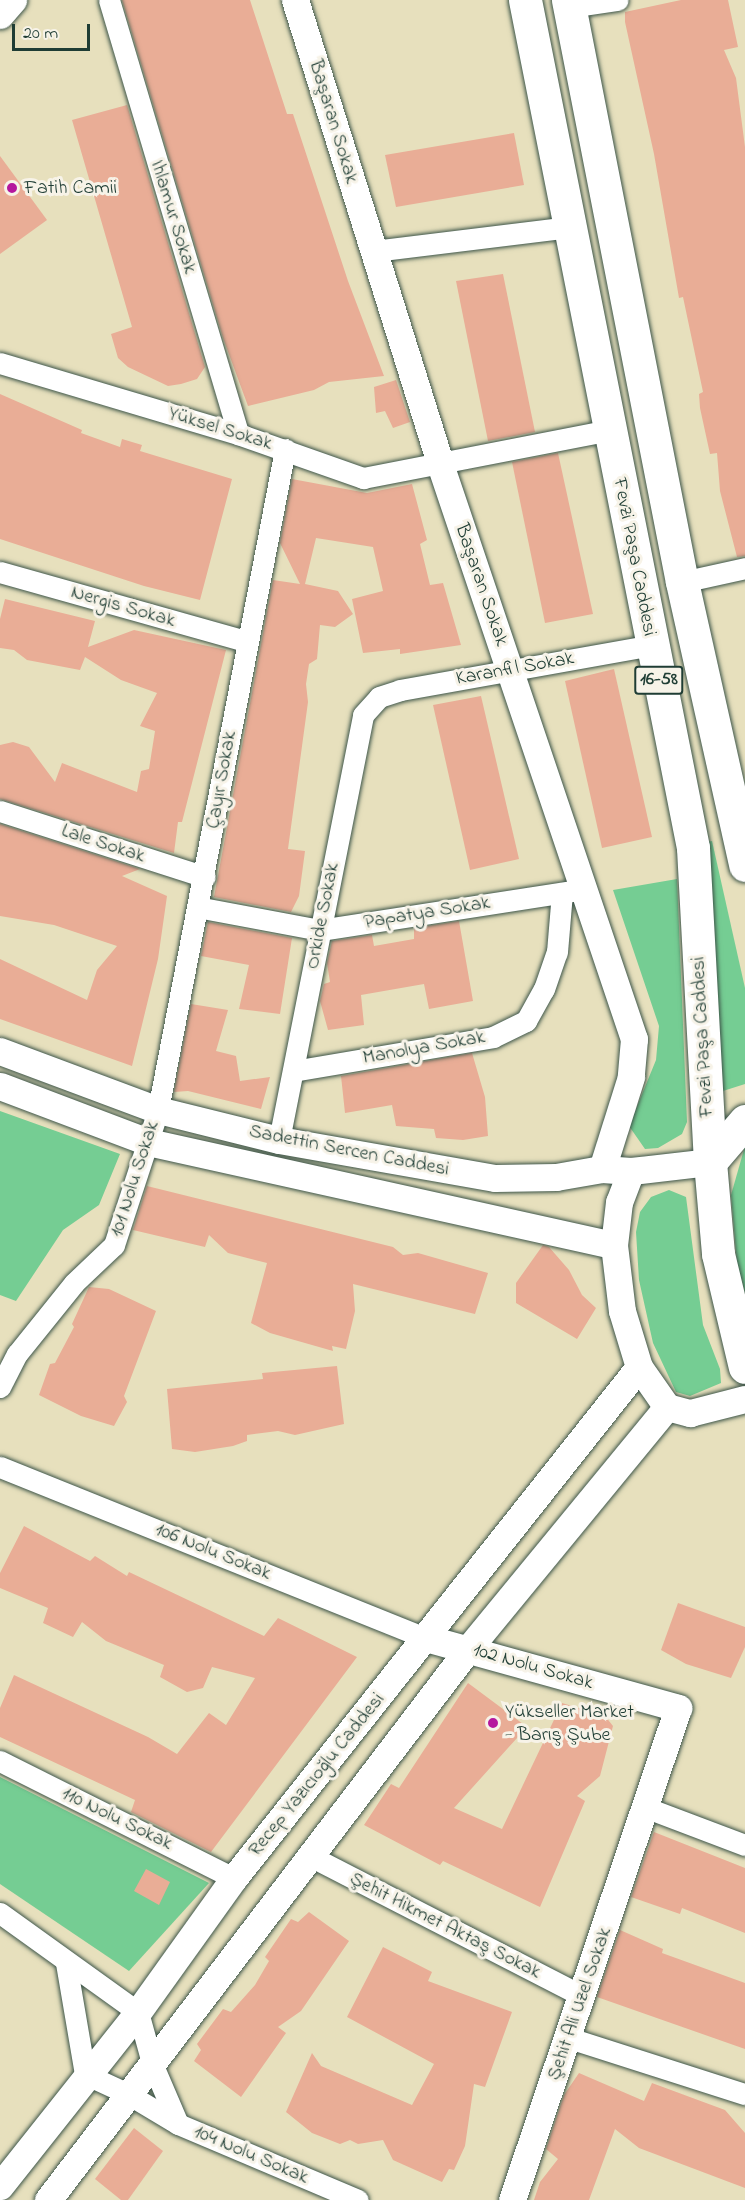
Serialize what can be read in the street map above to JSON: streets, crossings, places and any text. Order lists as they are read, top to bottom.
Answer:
{
  "streets": {
    "main road": ["Fevzi Paşa Caddesi", "16-58"],
    "street": [
      "Başaran Sokak",
      "Ihlamur Sokak",
      "Yüksel Sokak",
      "Nergis Sokak",
      "Karanfil Sokak",
      "Çayır Sokak",
      "Lale Sokak",
      "Papatya Sokak",
      "Orkide Sokak",
      "Manolya Sokak",
      "Sadettin Sercen Caddesi",
      "101 Nolu Sokak",
      "106 Nolu Sokak",
      "102 Nolu Sokak",
      "Recep Yazıcıoğlu Caddesi",
      "110 Nolu Sokak",
      "Şehit Hikmet Aktaş Sokak",
      "Şehit Ali Uzel Sokak",
      "104 Nolu Sokak"
    ]
  },
  "crossings": [
    ["Başaran Sokak", "Yüksel Sokak"],
    ["Başaran Sokak", "Karanfil Sokak"],
    ["Başaran Sokak", "Papatya Sokak"],
    ["Başaran Sokak", "Manolya Sokak"],
    ["Başaran Sokak", "Sadettin Sercen Caddesi"],
    ["Ihlamur Sokak", "Yüksel Sokak"],
    ["Yüksel Sokak", "Fevzi Paşa Caddesi"],
    ["Yüksel Sokak", "Çayır Sokak"],
    ["Fevzi Paşa Caddesi", "Karanfil Sokak"],
    ["Fevzi Paşa Caddesi", "Sadettin Sercen Caddesi"],
    ["Nergis Sokak", "Çayır Sokak"],
    ["Karanfil Sokak", "Orkide Sokak"],
    ["Çayır Sokak", "Lale Sokak"],
    ["Çayır Sokak", "Papatya Sokak"],
    ["Çayır Sokak", "Sadettin Sercen Caddesi"],
    ["Çayır Sokak", "101 Nolu Sokak"],
    ["Papatya Sokak", "Orkide Sokak"],
    ["Papatya Sokak", "Manolya Sokak"],
    ["Orkide Sokak", "Manolya Sokak"],
    ["Orkide Sokak", "Sadettin Sercen Caddesi"],
    ["Sadettin Sercen Caddesi", "101 Nolu Sokak"],
    ["106 Nolu Sokak", "102 Nolu Sokak"],
    ["106 Nolu Sokak", "Recep Yazıcıoğlu Caddesi"],
    ["102 Nolu Sokak", "Recep Yazıcıoğlu Caddesi"],
    ["102 Nolu Sokak", "Şehit Ali Uzel Sokak"],
    ["Recep Yazıcıoğlu Caddesi", "110 Nolu Sokak"],
    ["Recep Yazıcıoğlu Caddesi", "Şehit Hikmet Aktaş Sokak"],
    ["Recep Yazıcıoğlu Caddesi", "104 Nolu Sokak"],
    ["Şehit Hikmet Aktaş Sokak", "Şehit Ali Uzel Sokak"]
  ],
  "places": ["Fatih Camii", "Yükseller Market - Barış Şube"],
  "scale_bar": "20 m"
}
